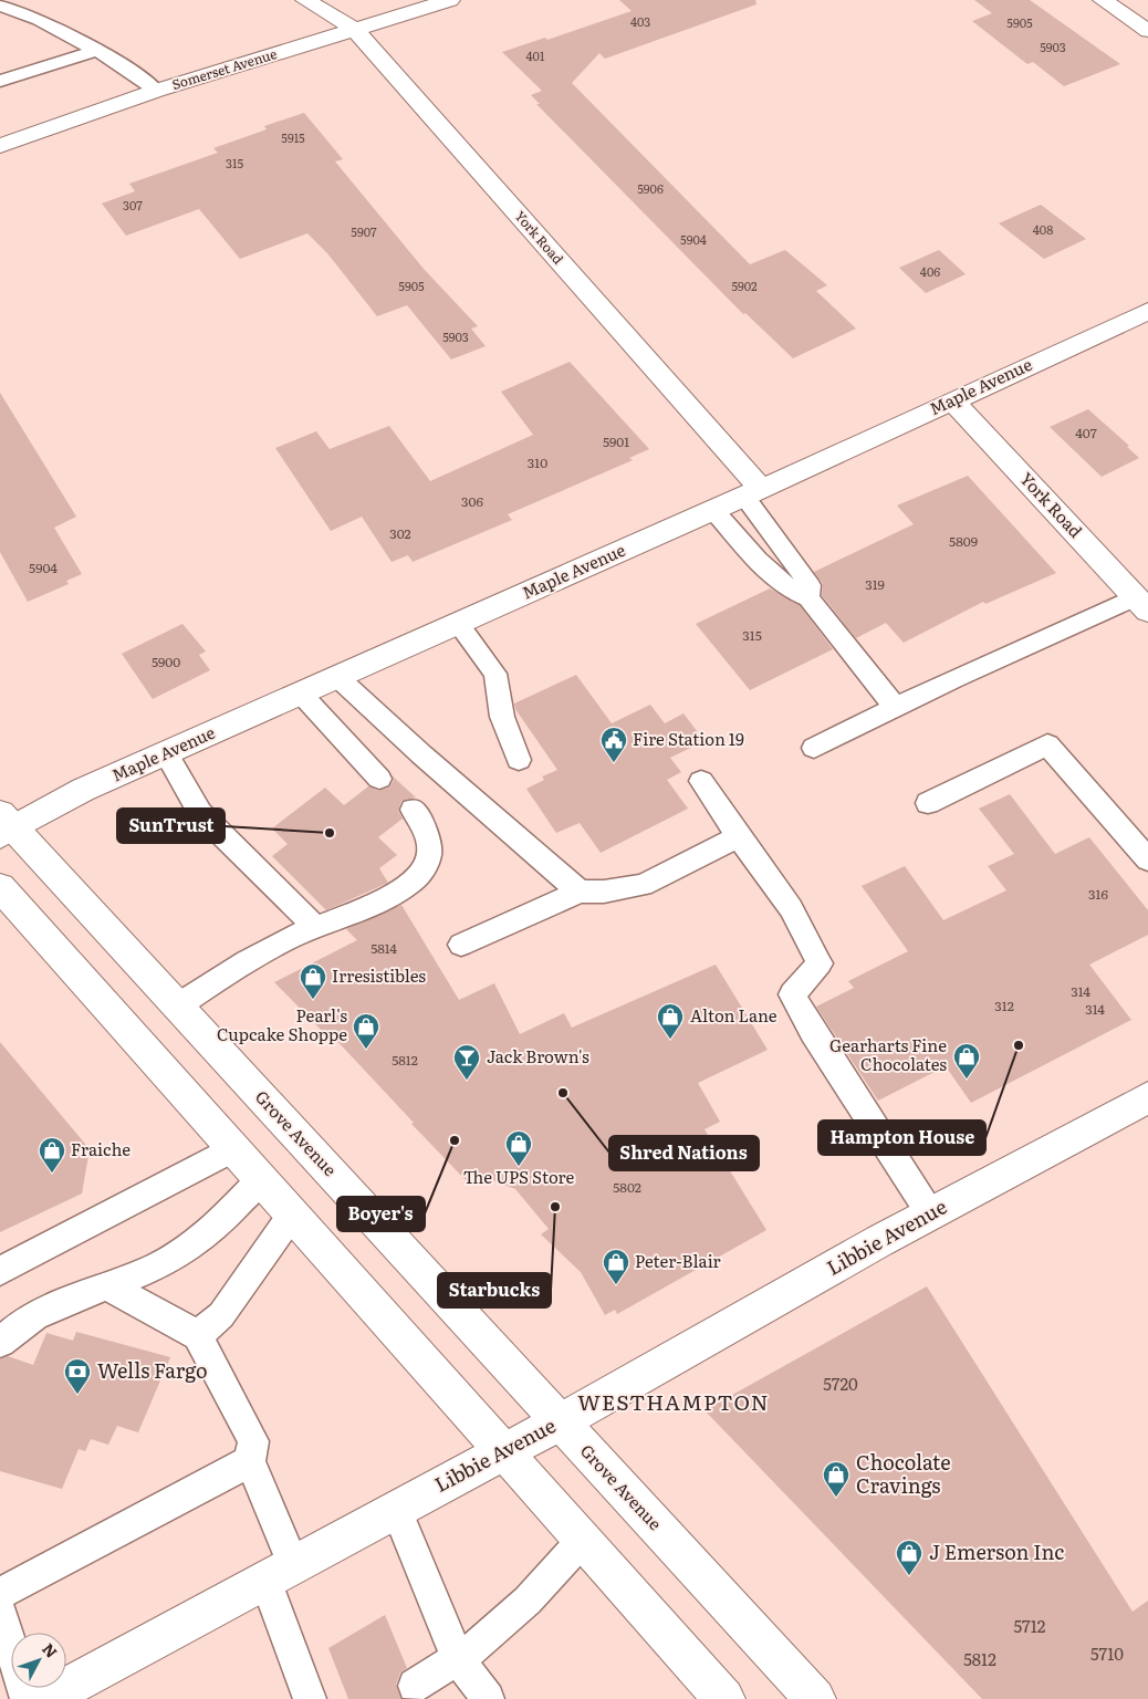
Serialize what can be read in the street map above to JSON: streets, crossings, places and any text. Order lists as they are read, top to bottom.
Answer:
{
  "streets": {
    "street": [
      "Somerset Avenue",
      "York Road",
      "Maple Avenue",
      "Grove Avenue",
      "Libbie Avenue"
    ]
  },
  "crossings": [
    ["Somerset Avenue", "York Road"],
    ["York Road", "Maple Avenue"],
    ["Maple Avenue", "Grove Avenue"],
    ["Grove Avenue", "Libbie Avenue"]
  ],
  "districts": ["WESTHAMPTON"],
  "places": {
    "public building": ["Fire Station 19"],
    "other": [
      "SunTrust",
      "Hampton House",
      "Shred Nations",
      "Boyer's",
      "Starbucks"
    ],
    "shop": [
      "Irresistibles",
      "Alton Lane",
      "Pearl's Cupcake Shoppe",
      "Gearharts Fine Chocolates",
      "The UPS Store",
      "Fraiche",
      "Peter-Blair",
      "Chocolate Cravings",
      "J Emerson Inc"
    ],
    "bar": ["Jack Brown's"],
    "bank": ["Wells Fargo"]
  },
  "house_numbers": [
    "403",
    "5905",
    "5903",
    "401",
    "5915",
    "315",
    "5906",
    "307",
    "408",
    "5907",
    "5904",
    "406",
    "5905",
    "5902",
    "5903",
    "407",
    "5901",
    "310",
    "306",
    "302",
    "5809",
    "5904",
    "319",
    "315",
    "5900",
    "316",
    "5814",
    "314",
    "312",
    "314",
    "5812",
    "5802",
    "5720",
    "5712",
    "5710",
    "5812"
  ],
  "north": "top right"
}
